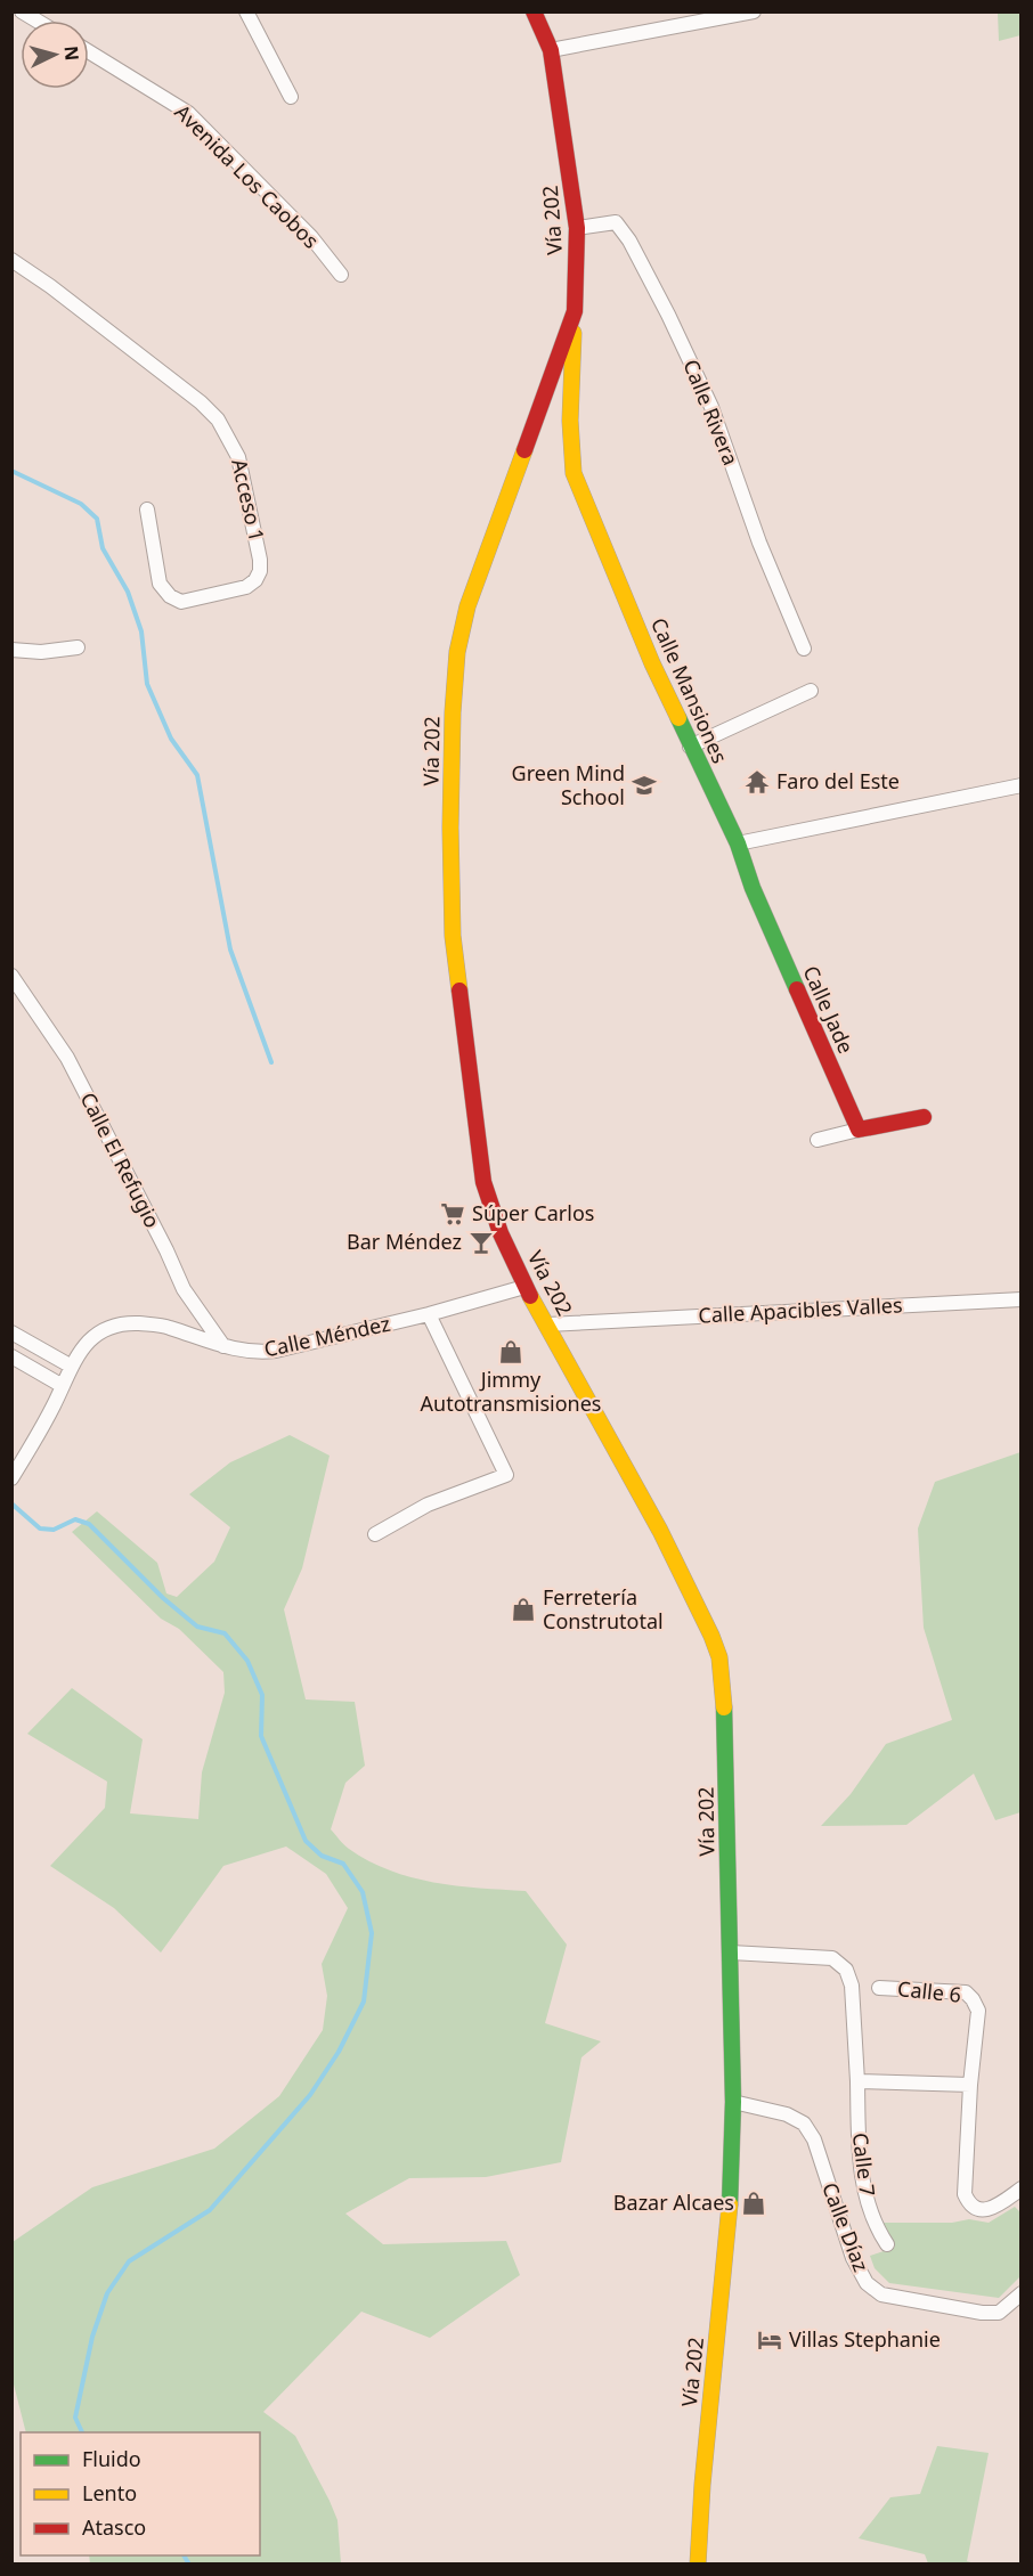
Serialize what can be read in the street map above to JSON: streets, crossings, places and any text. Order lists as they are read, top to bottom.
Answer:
{
  "streets": {
    "main road": ["Vía 202", "Calle Mansiones", "Calle Jade"],
    "street": [
      "Avenida Los Caobos",
      "Calle Rivera",
      "Acceso 1",
      "Calle El Refugio",
      "Calle Apacibles Valles",
      "Calle Méndez",
      "Calle 6",
      "Calle 7",
      "Calle Díaz"
    ]
  },
  "crossings": [
    ["Vía 202", "Calle Rivera"],
    ["Vía 202", "Calle Mansiones"],
    ["Vía 202", "Calle Apacibles Valles"],
    ["Vía 202", "Calle Méndez"],
    ["Vía 202", "Calle 7"],
    ["Vía 202", "Calle Díaz"],
    ["Calle Mansiones", "Calle Jade"],
    ["Calle El Refugio", "Calle Méndez"]
  ],
  "places": {
    "temple": ["Faro del Este"],
    "school or university": ["Green Mind School"],
    "supermarket": ["Súper Carlos"],
    "bar": ["Bar Méndez"],
    "shop": ["Jimmy Autotransmisiones", "Ferretería Construtotal", "Bazar Alcaes"],
    "hotel": ["Villas Stephanie"]
  },
  "legend": ["Fluido", "Lento", "Atasco"],
  "north": "right"
}
